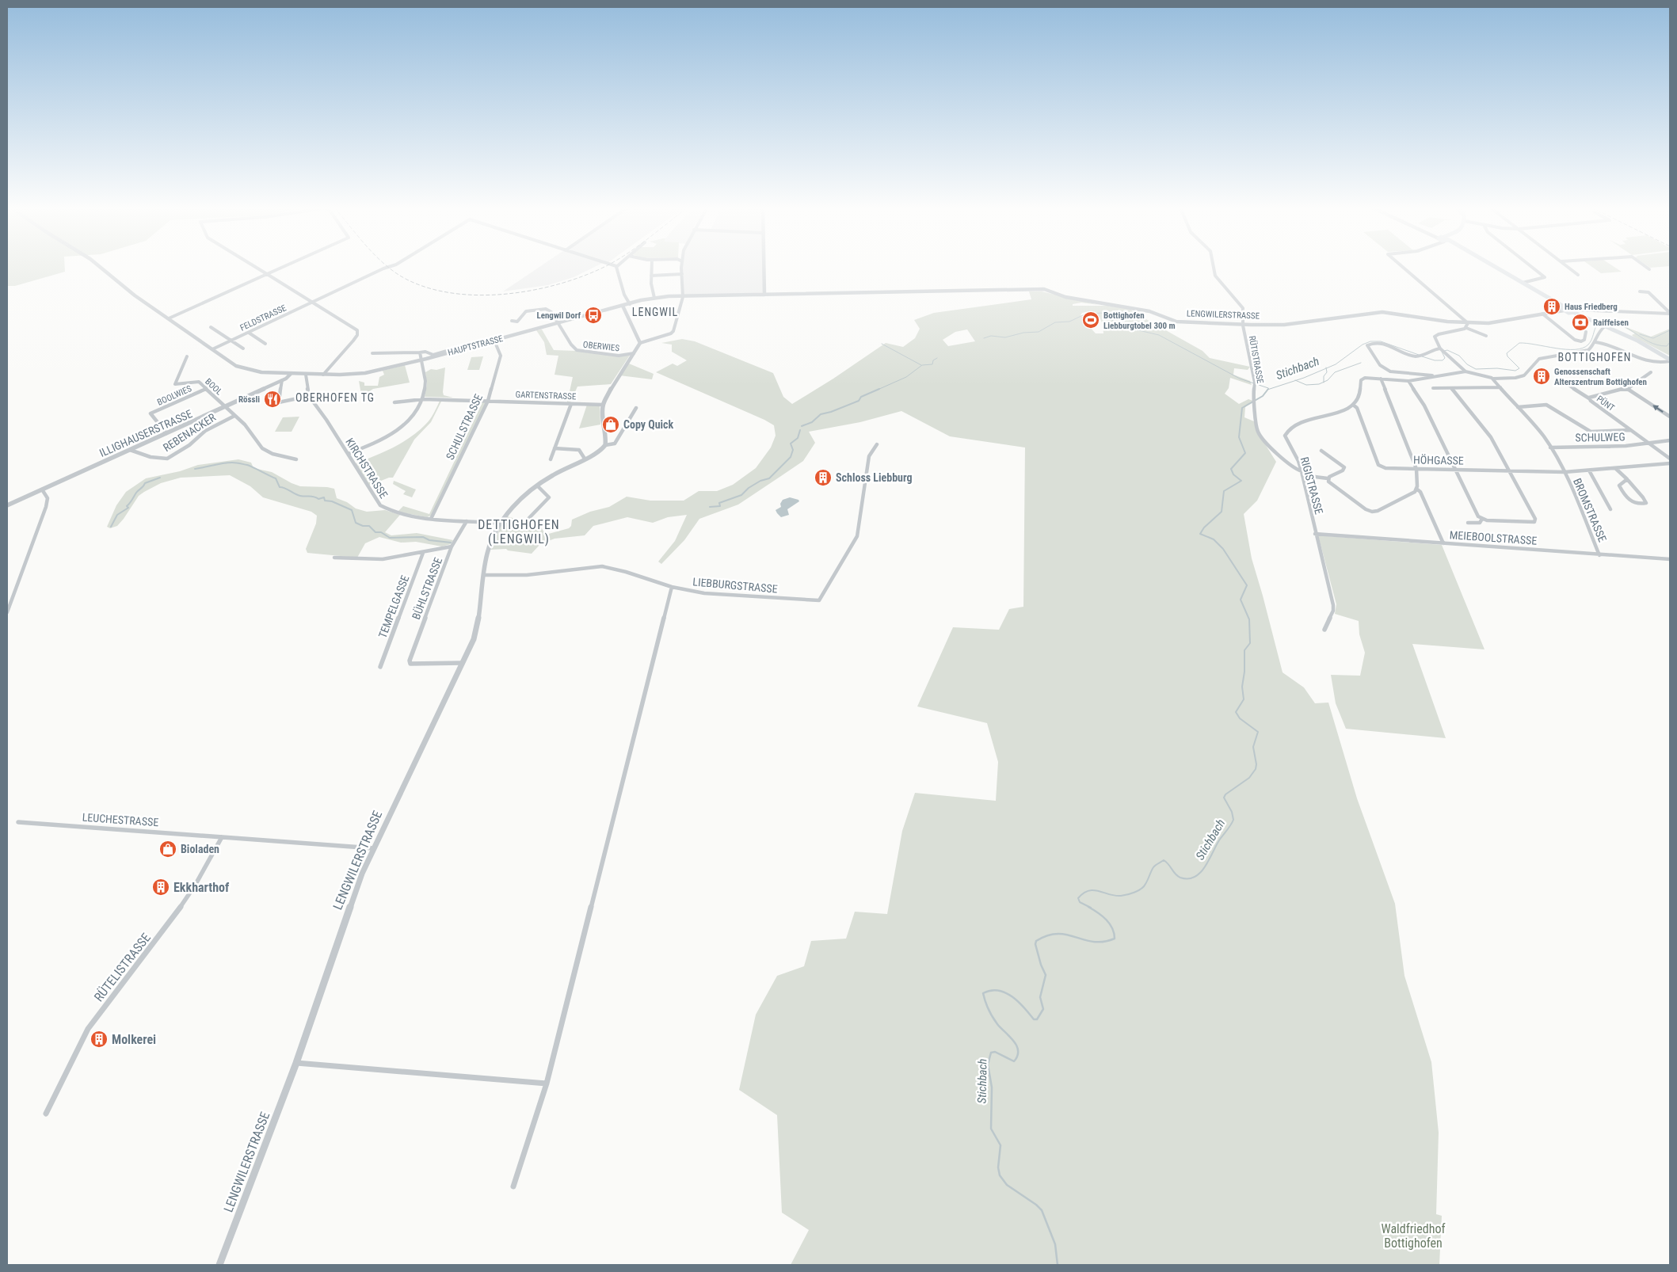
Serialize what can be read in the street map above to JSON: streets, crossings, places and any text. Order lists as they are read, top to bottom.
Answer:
{
  "streets": {
    "street": [
      "LENGWILERSTRASSE",
      "FELDSTRASSE",
      "HAUPTSTRASSE",
      "OBERWIES",
      "RÜTISTRASSE",
      "BOOL",
      "BOOLWIES",
      "GARTENSTRASSE",
      "PÜNT",
      "SCHULSTRASSE",
      "REBENACKER",
      "ILLIGHAUSERSTRASSE",
      "SCHULWEG",
      "HÖHGASSE",
      "KIRCHSTRASSE",
      "RIGISTRASSE",
      "BROMSTRASSE",
      "MEIEBOOLSTRASSE",
      "LIEBBURGSTRASSE",
      "BÜHLSTRASSE",
      "TEMPELGASSE",
      "LEUCHESTRASSE",
      "RÜTELISTRASSE"
    ]
  },
  "crossings": [
    ["LENGWILERSTRASSE", "HAUPTSTRASSE"],
    ["LENGWILERSTRASSE", "RÜTISTRASSE"],
    ["LENGWILERSTRASSE", "KIRCHSTRASSE"],
    ["LENGWILERSTRASSE", "LIEBBURGSTRASSE"],
    ["LENGWILERSTRASSE", "BÜHLSTRASSE"],
    ["LENGWILERSTRASSE", "LEUCHESTRASSE"],
    ["FELDSTRASSE", "HAUPTSTRASSE"],
    ["HAUPTSTRASSE", "OBERWIES"],
    ["HAUPTSTRASSE", "SCHULSTRASSE"],
    ["HAUPTSTRASSE", "ILLIGHAUSERSTRASSE"],
    ["HAUPTSTRASSE", "KIRCHSTRASSE"],
    ["RÜTISTRASSE", "RIGISTRASSE"],
    ["BOOL", "BOOLWIES"],
    ["BOOL", "REBENACKER"],
    ["BOOL", "ILLIGHAUSERSTRASSE"],
    ["BOOLWIES", "ILLIGHAUSERSTRASSE"],
    ["GARTENSTRASSE", "SCHULSTRASSE"],
    ["PÜNT", "SCHULWEG"],
    ["SCHULSTRASSE", "KIRCHSTRASSE"],
    ["REBENACKER", "ILLIGHAUSERSTRASSE"],
    ["SCHULWEG", "BROMSTRASSE"],
    ["HÖHGASSE", "RIGISTRASSE"],
    ["HÖHGASSE", "BROMSTRASSE"],
    ["KIRCHSTRASSE", "BÜHLSTRASSE"],
    ["RIGISTRASSE", "MEIEBOOLSTRASSE"],
    ["BROMSTRASSE", "MEIEBOOLSTRASSE"],
    ["LEUCHESTRASSE", "RÜTELISTRASSE"]
  ],
  "districts": [
    "LENGWIL",
    "BOTTIGHOFEN",
    "OBERHOFEN TG",
    "DETTIGHOFEN (LENGWIL)"
  ],
  "water": ["Stichbach"],
  "parks": ["Waldfriedhof Bottighofen"],
  "places": {
    "building": [
      "Haus Friedberg",
      "Genossenschaft Alterszentrum Bottighofen",
      "Schloss Liebburg",
      "Ekkharthof",
      "Molkerei"
    ],
    "bus stop": ["Lengwil Dorf"],
    "sports": ["Bottighofen Liebburgtobel 300 m"],
    "bank": ["Raiffeisen"],
    "restaurant": ["Rössli"],
    "shop": ["Copy Quick", "Bioladen"]
  }
}
